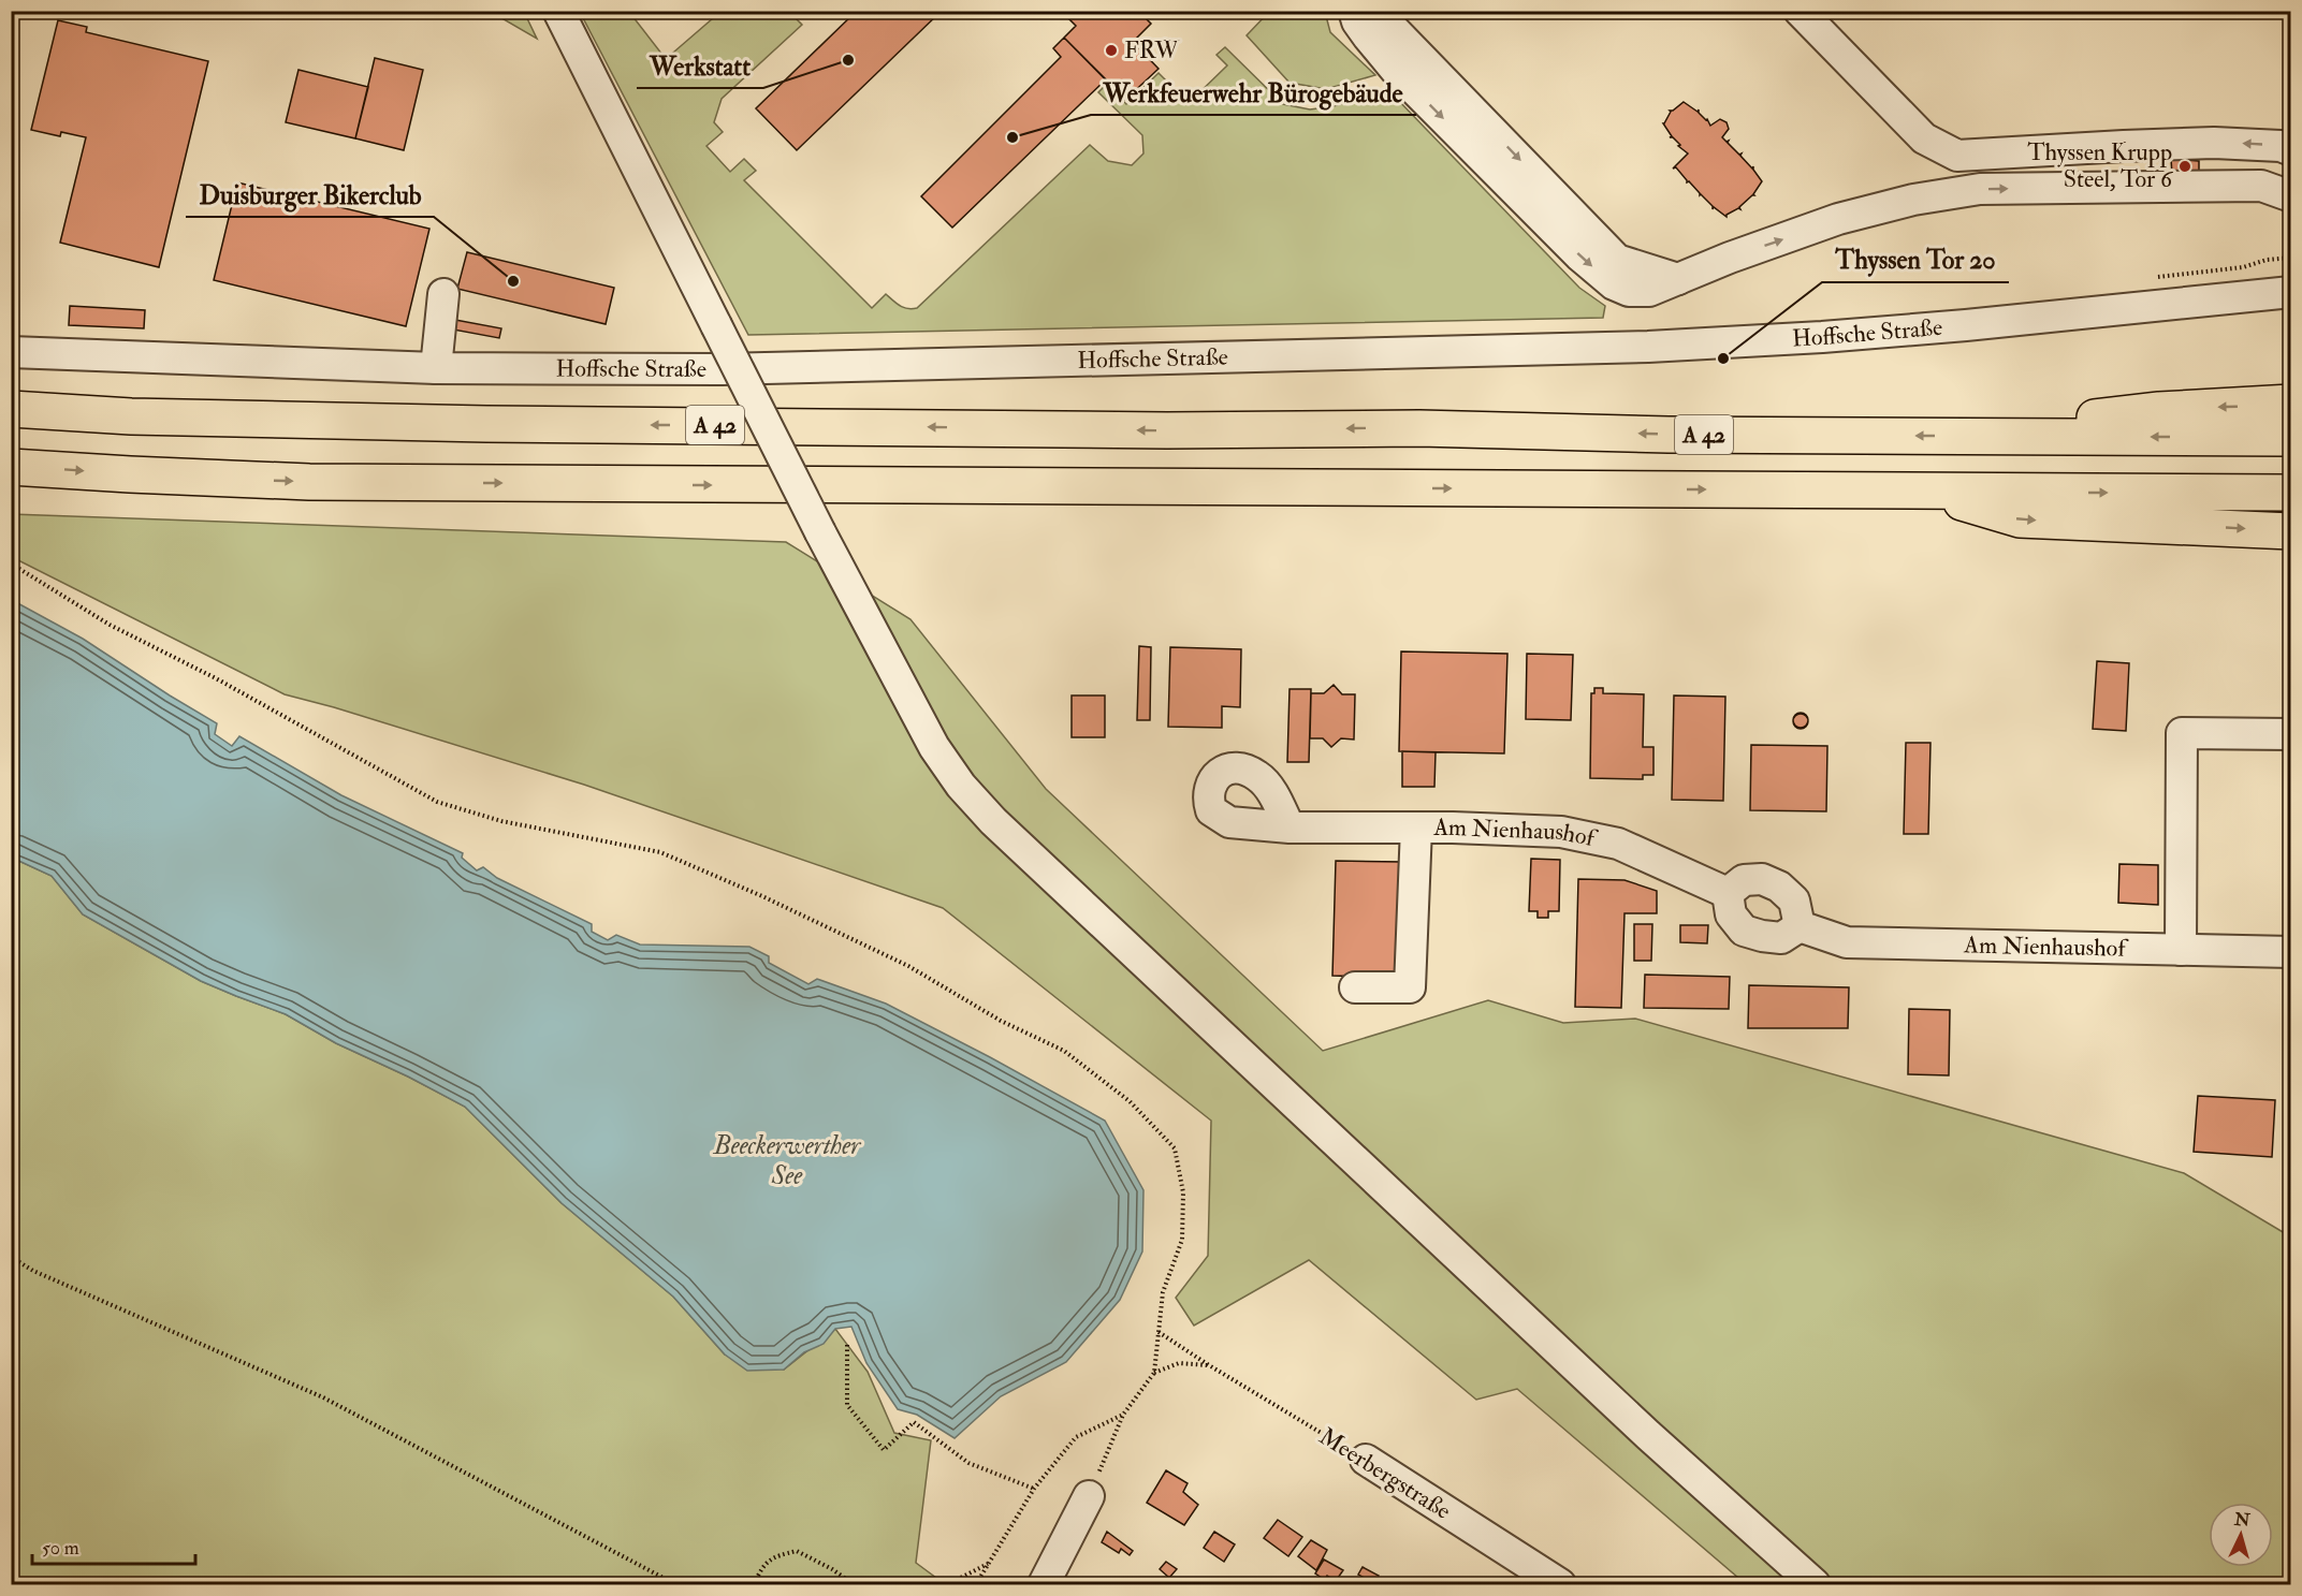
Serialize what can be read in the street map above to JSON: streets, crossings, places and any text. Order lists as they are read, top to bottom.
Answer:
{
  "streets": {
    "highway": ["A 42"],
    "street": ["Hoffsche Straße", "Am Nienhaushof", "Meerbergstraße"]
  },
  "water": ["Beeckerwerther See"],
  "places": [
    "FRW",
    "Werkstatt",
    "Werkfeuerwehr Bürogebäude",
    "Thyssen Krupp Steel, Tor 6",
    "Duisburger Bikerclub",
    "Thyssen Tor 20"
  ],
  "scale_bar": "50 m",
  "north": "top"
}
